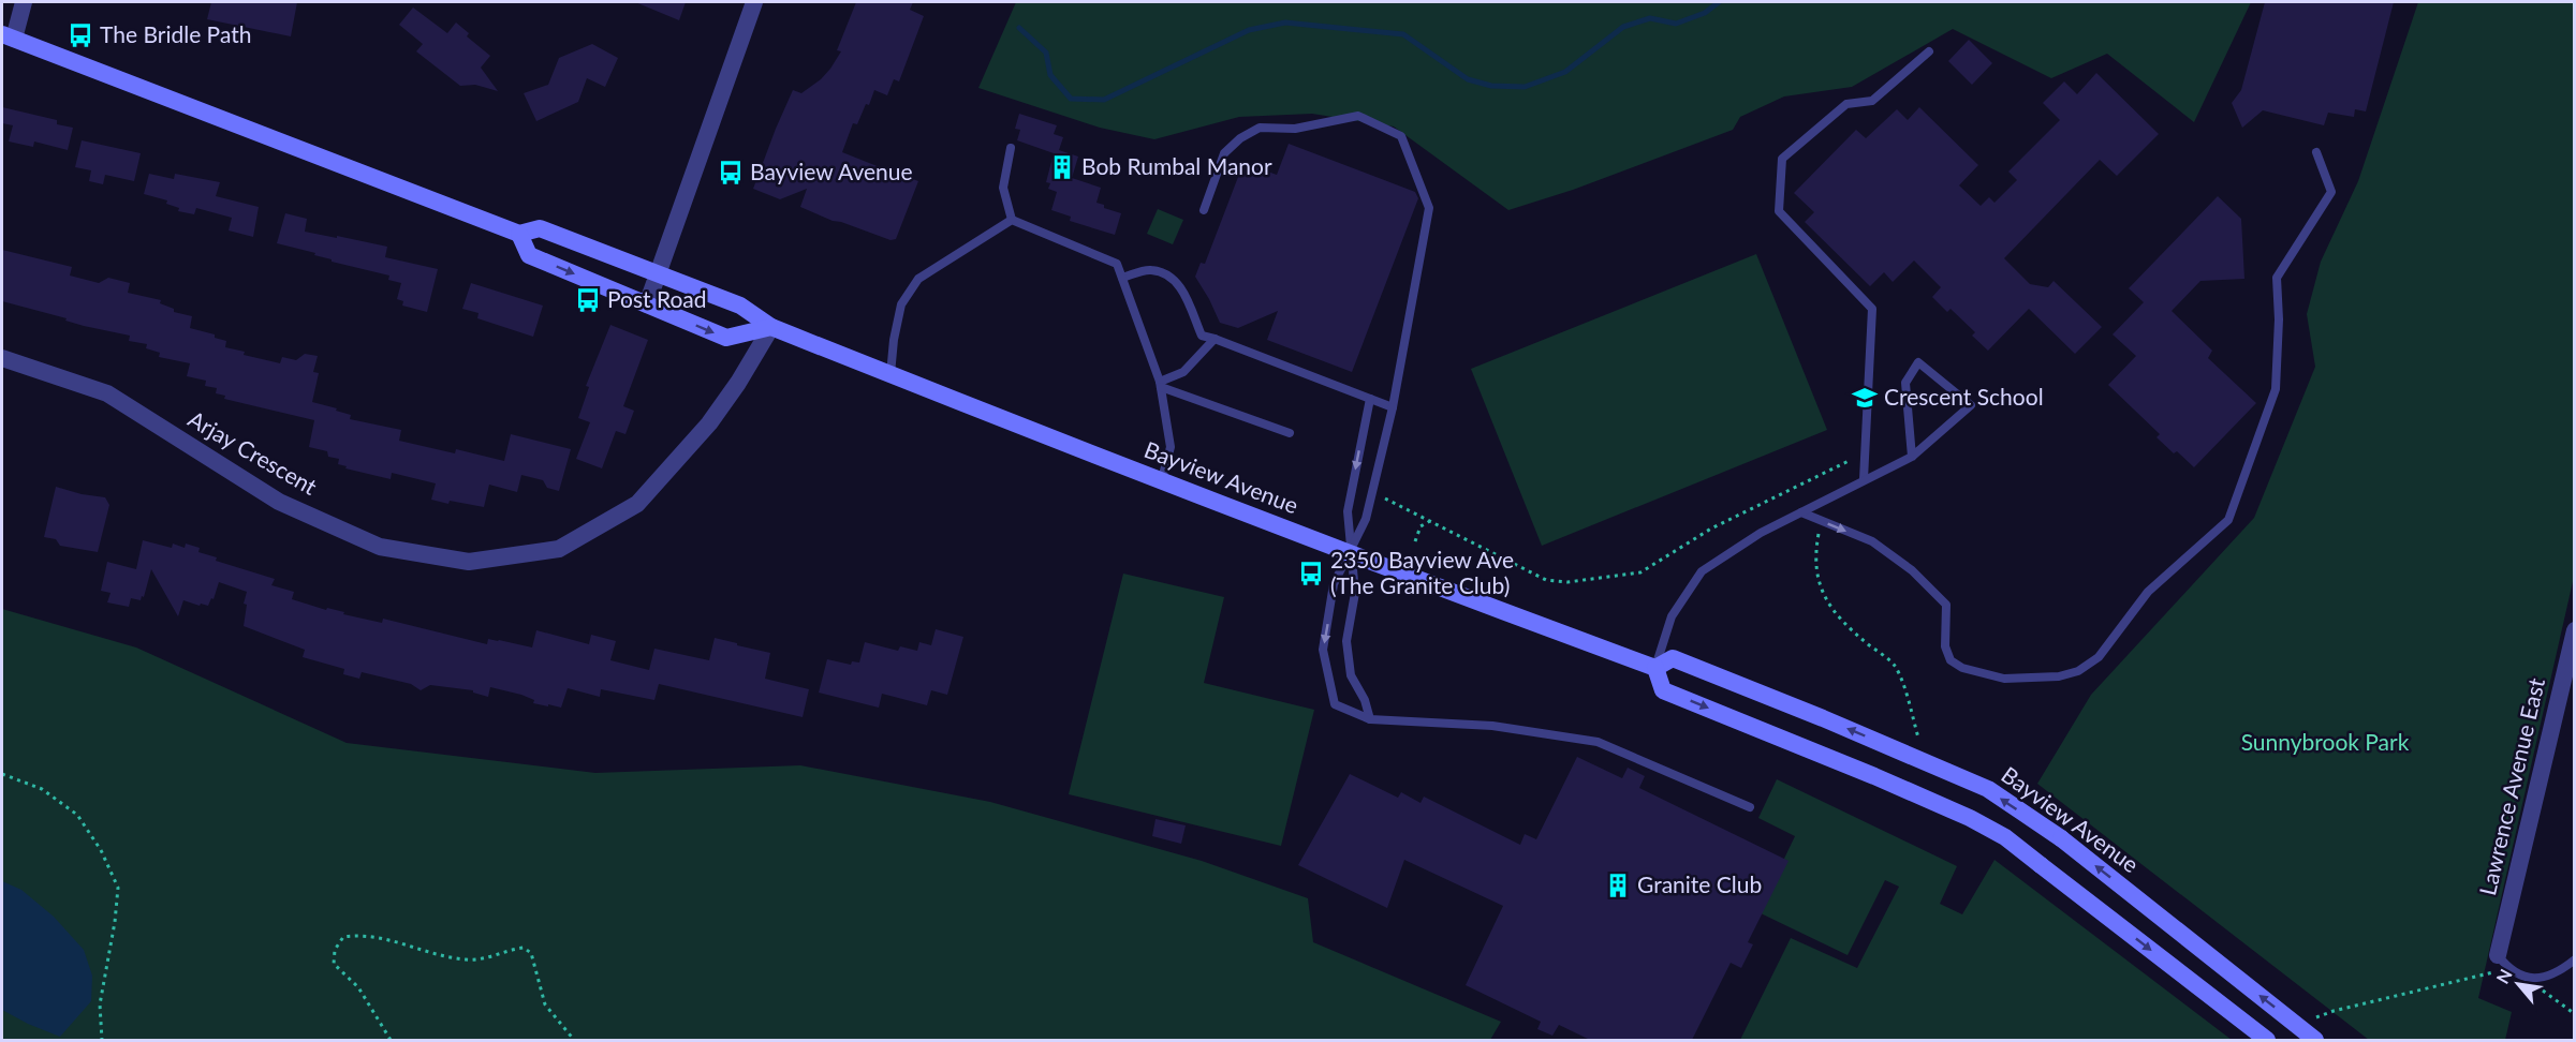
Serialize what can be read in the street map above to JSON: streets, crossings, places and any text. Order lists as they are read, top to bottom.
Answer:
{
  "streets": {
    "main road": ["Bayview Avenue"],
    "street": ["Arjay Crescent", "Lawrence Avenue East"]
  },
  "crossings": [
    ["Arjay Crescent", "Bayview Avenue"]
  ],
  "parks": ["Sunnybrook Park"],
  "places": {
    "bus stop": [
      "The Bridle Path",
      "Bayview Avenue",
      "Post Road",
      "2350 Bayview Ave (The Granite Club)"
    ],
    "building": ["Bob Rumbal Manor", "Granite Club"],
    "school or university": ["Crescent School"]
  },
  "north": "top left"
}
